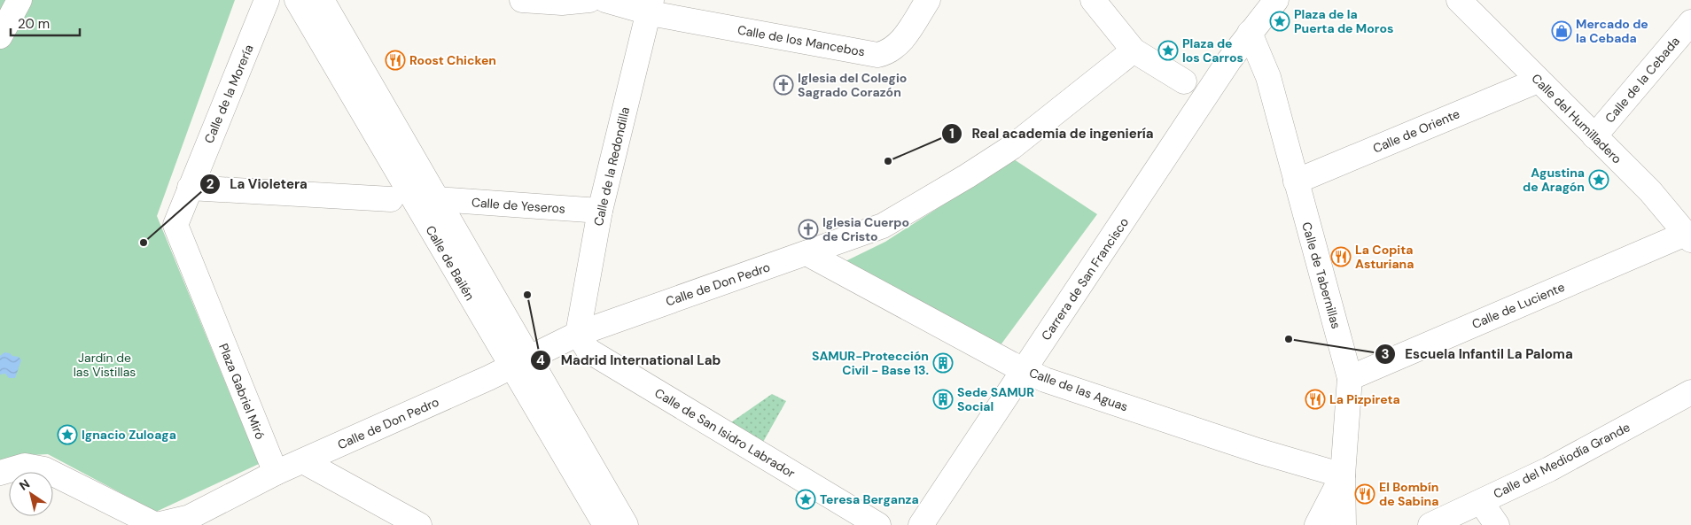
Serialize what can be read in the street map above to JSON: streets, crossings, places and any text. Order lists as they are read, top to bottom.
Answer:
{
  "streets": {
    "street": [
      "Calle de los Mancebos",
      "Calle de la Cebada",
      "Calle de la Morería",
      "Calle del Humilladero",
      "Calle de Oriente",
      "Calle de la Redondilla",
      "Calle de Yeseros",
      "Calle de Bailén",
      "Calle de Tabernillas",
      "Carrera de San Francisco",
      "Calle de Don Pedro",
      "Calle de Luciente",
      "Calle de las Aguas",
      "Plaza Gabriel Miró",
      "Calle de San Isidro Labrador",
      "Calle del Mediodía Grande"
    ]
  },
  "crossings": [
    ["Calle de los Mancebos", "Calle de la Redondilla"],
    ["Calle de la Cebada", "Calle del Humilladero"],
    ["Calle de la Morería", "Plaza Gabriel Miró"],
    ["Calle del Humilladero", "Calle de Oriente"],
    ["Calle del Humilladero", "Calle de Luciente"],
    ["Calle de Oriente", "Calle de Tabernillas"],
    ["Calle de la Redondilla", "Calle de Yeseros"],
    ["Calle de la Redondilla", "Calle de Don Pedro"],
    ["Calle de la Redondilla", "Calle de San Isidro Labrador"],
    ["Calle de Yeseros", "Calle de Bailén"],
    ["Calle de Bailén", "Calle de Don Pedro"],
    ["Calle de Tabernillas", "Carrera de San Francisco"],
    ["Calle de Tabernillas", "Calle de Luciente"],
    ["Calle de Tabernillas", "Calle de las Aguas"],
    ["Carrera de San Francisco", "Calle de las Aguas"],
    ["Calle de Don Pedro", "Calle de las Aguas"],
    ["Calle de Don Pedro", "Plaza Gabriel Miró"],
    ["Calle de Don Pedro", "Calle de San Isidro Labrador"]
  ],
  "parks": ["Jardín de las Vistillas"],
  "places": {
    "place": [
      "Plaza de la Puerta de Moros",
      "Plaza de los Carros",
      "Agustina de Aragón",
      "Ignacio Zuloaga",
      "Teresa Berganza"
    ],
    "shop": ["Mercado de la Cebada"],
    "restaurant": [
      "Roost Chicken",
      "La Copita Asturiana",
      "La Pizpireta",
      "El Bombín de Sabina"
    ],
    "church": ["Iglesia del Colegio Sagrado Corazón", "Iglesia Cuerpo de Cristo"],
    "other": [
      "Real academia de ingeniería",
      "La Violetera",
      "Madrid International Lab",
      "Escuela Infantil La Paloma"
    ],
    "building": ["SAMUR-Protección Civil - Base 13.", "Sede SAMUR Social"]
  },
  "scale_bar": "20 m",
  "north": "top left"
}
